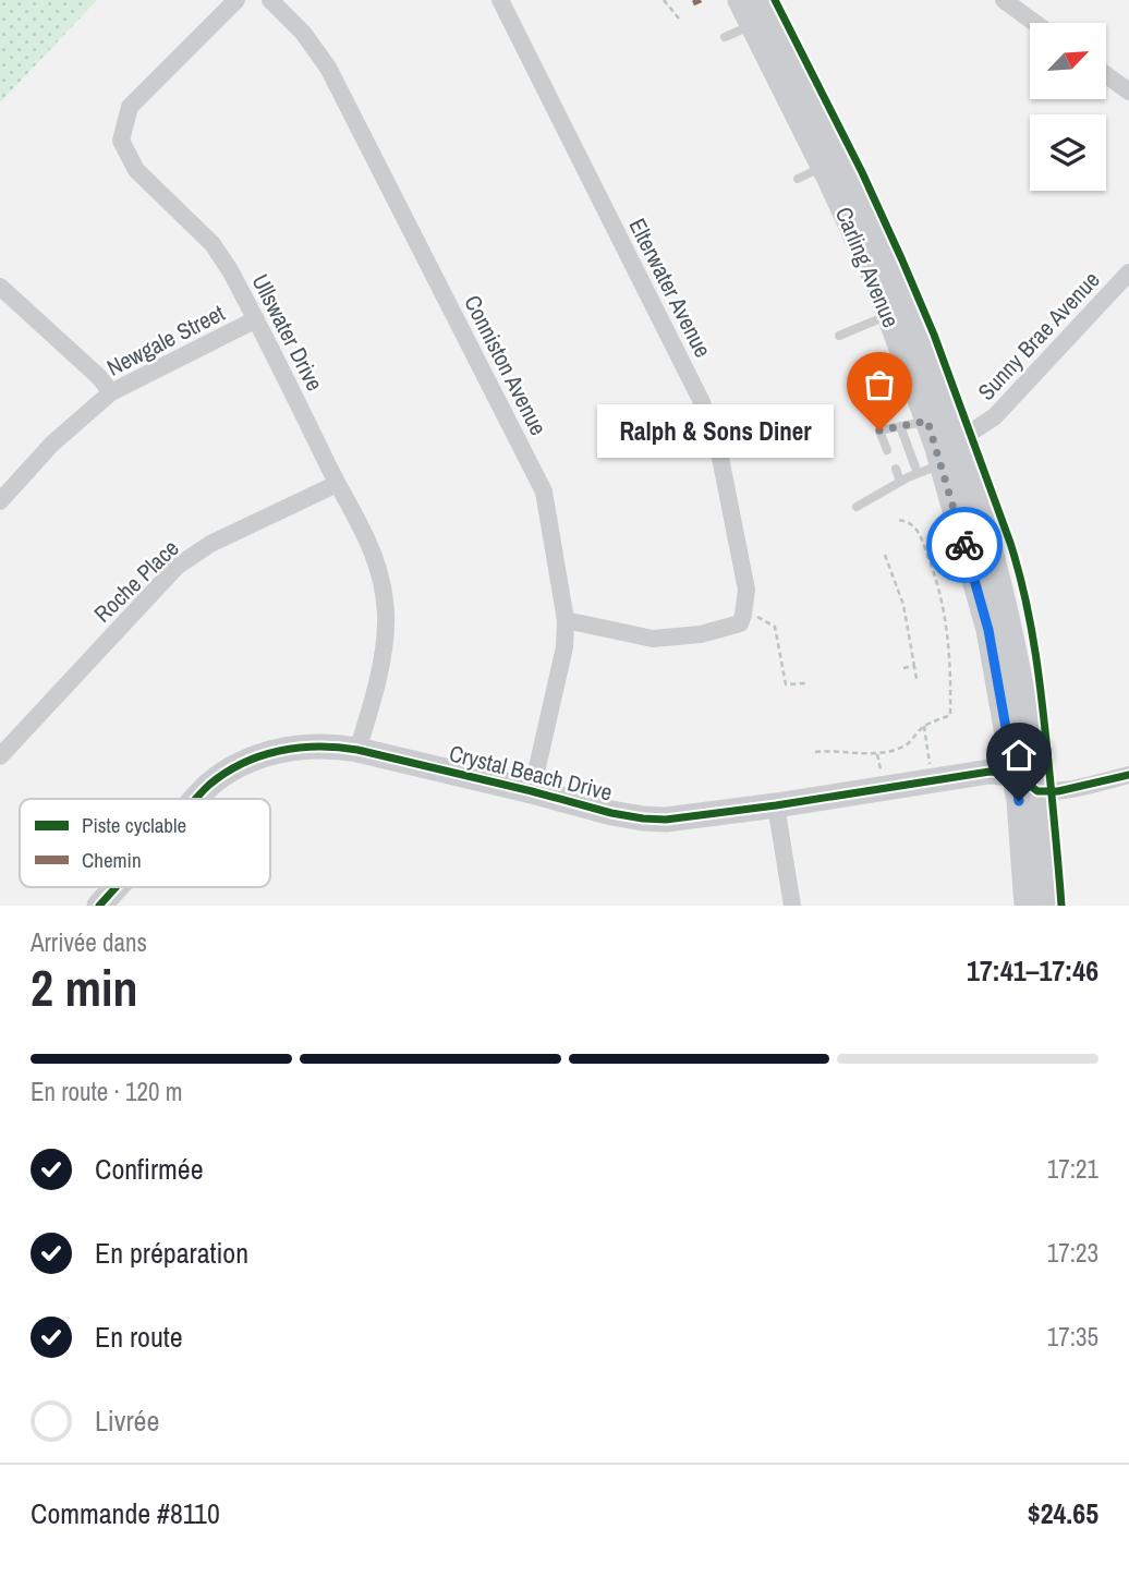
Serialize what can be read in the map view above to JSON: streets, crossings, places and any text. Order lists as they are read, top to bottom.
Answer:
{
  "streets": {
    "main road": ["Carling Avenue", "Crystal Beach Drive"],
    "street": [
      "Elterwater Avenue",
      "Ullswater Drive",
      "Sunny Brae Avenue",
      "Newgale Street",
      "Conniston Avenue",
      "Roche Place"
    ]
  },
  "crossings": [
    ["Carling Avenue", "Sunny Brae Avenue"],
    ["Carling Avenue", "Crystal Beach Drive"],
    ["Ullswater Drive", "Newgale Street"],
    ["Ullswater Drive", "Roche Place"],
    ["Ullswater Drive", "Crystal Beach Drive"],
    ["Conniston Avenue", "Crystal Beach Drive"]
  ],
  "places": ["Ralph & Sons Diner"],
  "legend": ["Piste cyclable", "Chemin"],
  "north": "top right",
  "page": {
    "bubble": "Ralph & Sons Diner",
    "heading": ["2 min", "Arrivée dans", "17:41–17:46"],
    "panel": ["Commande #8110", "$24.65"],
    "bar": "En route · 120 m",
    "list": [
      ["Confirmée", "17:21"],
      ["En préparation", "17:23"],
      ["En route", "17:35"],
      "Livrée"
    ]
  }
}
